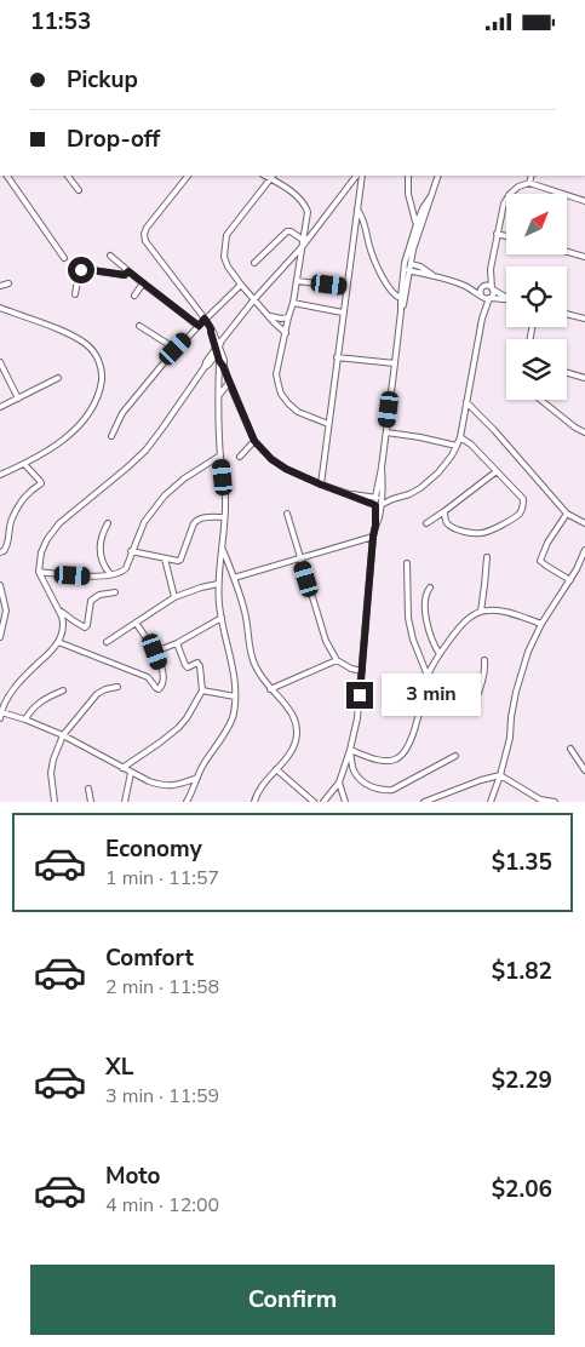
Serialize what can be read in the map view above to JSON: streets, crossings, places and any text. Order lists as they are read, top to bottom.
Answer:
{
  "north": "top right",
  "page": {
    "status": "11:53",
    "banner": ["Pickup", "Drop-off"],
    "bubble": "3 min",
    "list": [
      {
        "name": "Economy",
        "note": "1 min · 11:57",
        "value": "$1.35"
      },
      {
        "name": "Comfort",
        "note": "2 min · 11:58",
        "value": "$1.82"
      },
      {
        "name": "XL",
        "note": "3 min · 11:59",
        "value": "$2.29"
      },
      {
        "name": "Moto",
        "note": "4 min · 12:00",
        "value": "$2.06"
      }
    ],
    "buttons": "Confirm"
  }
}
